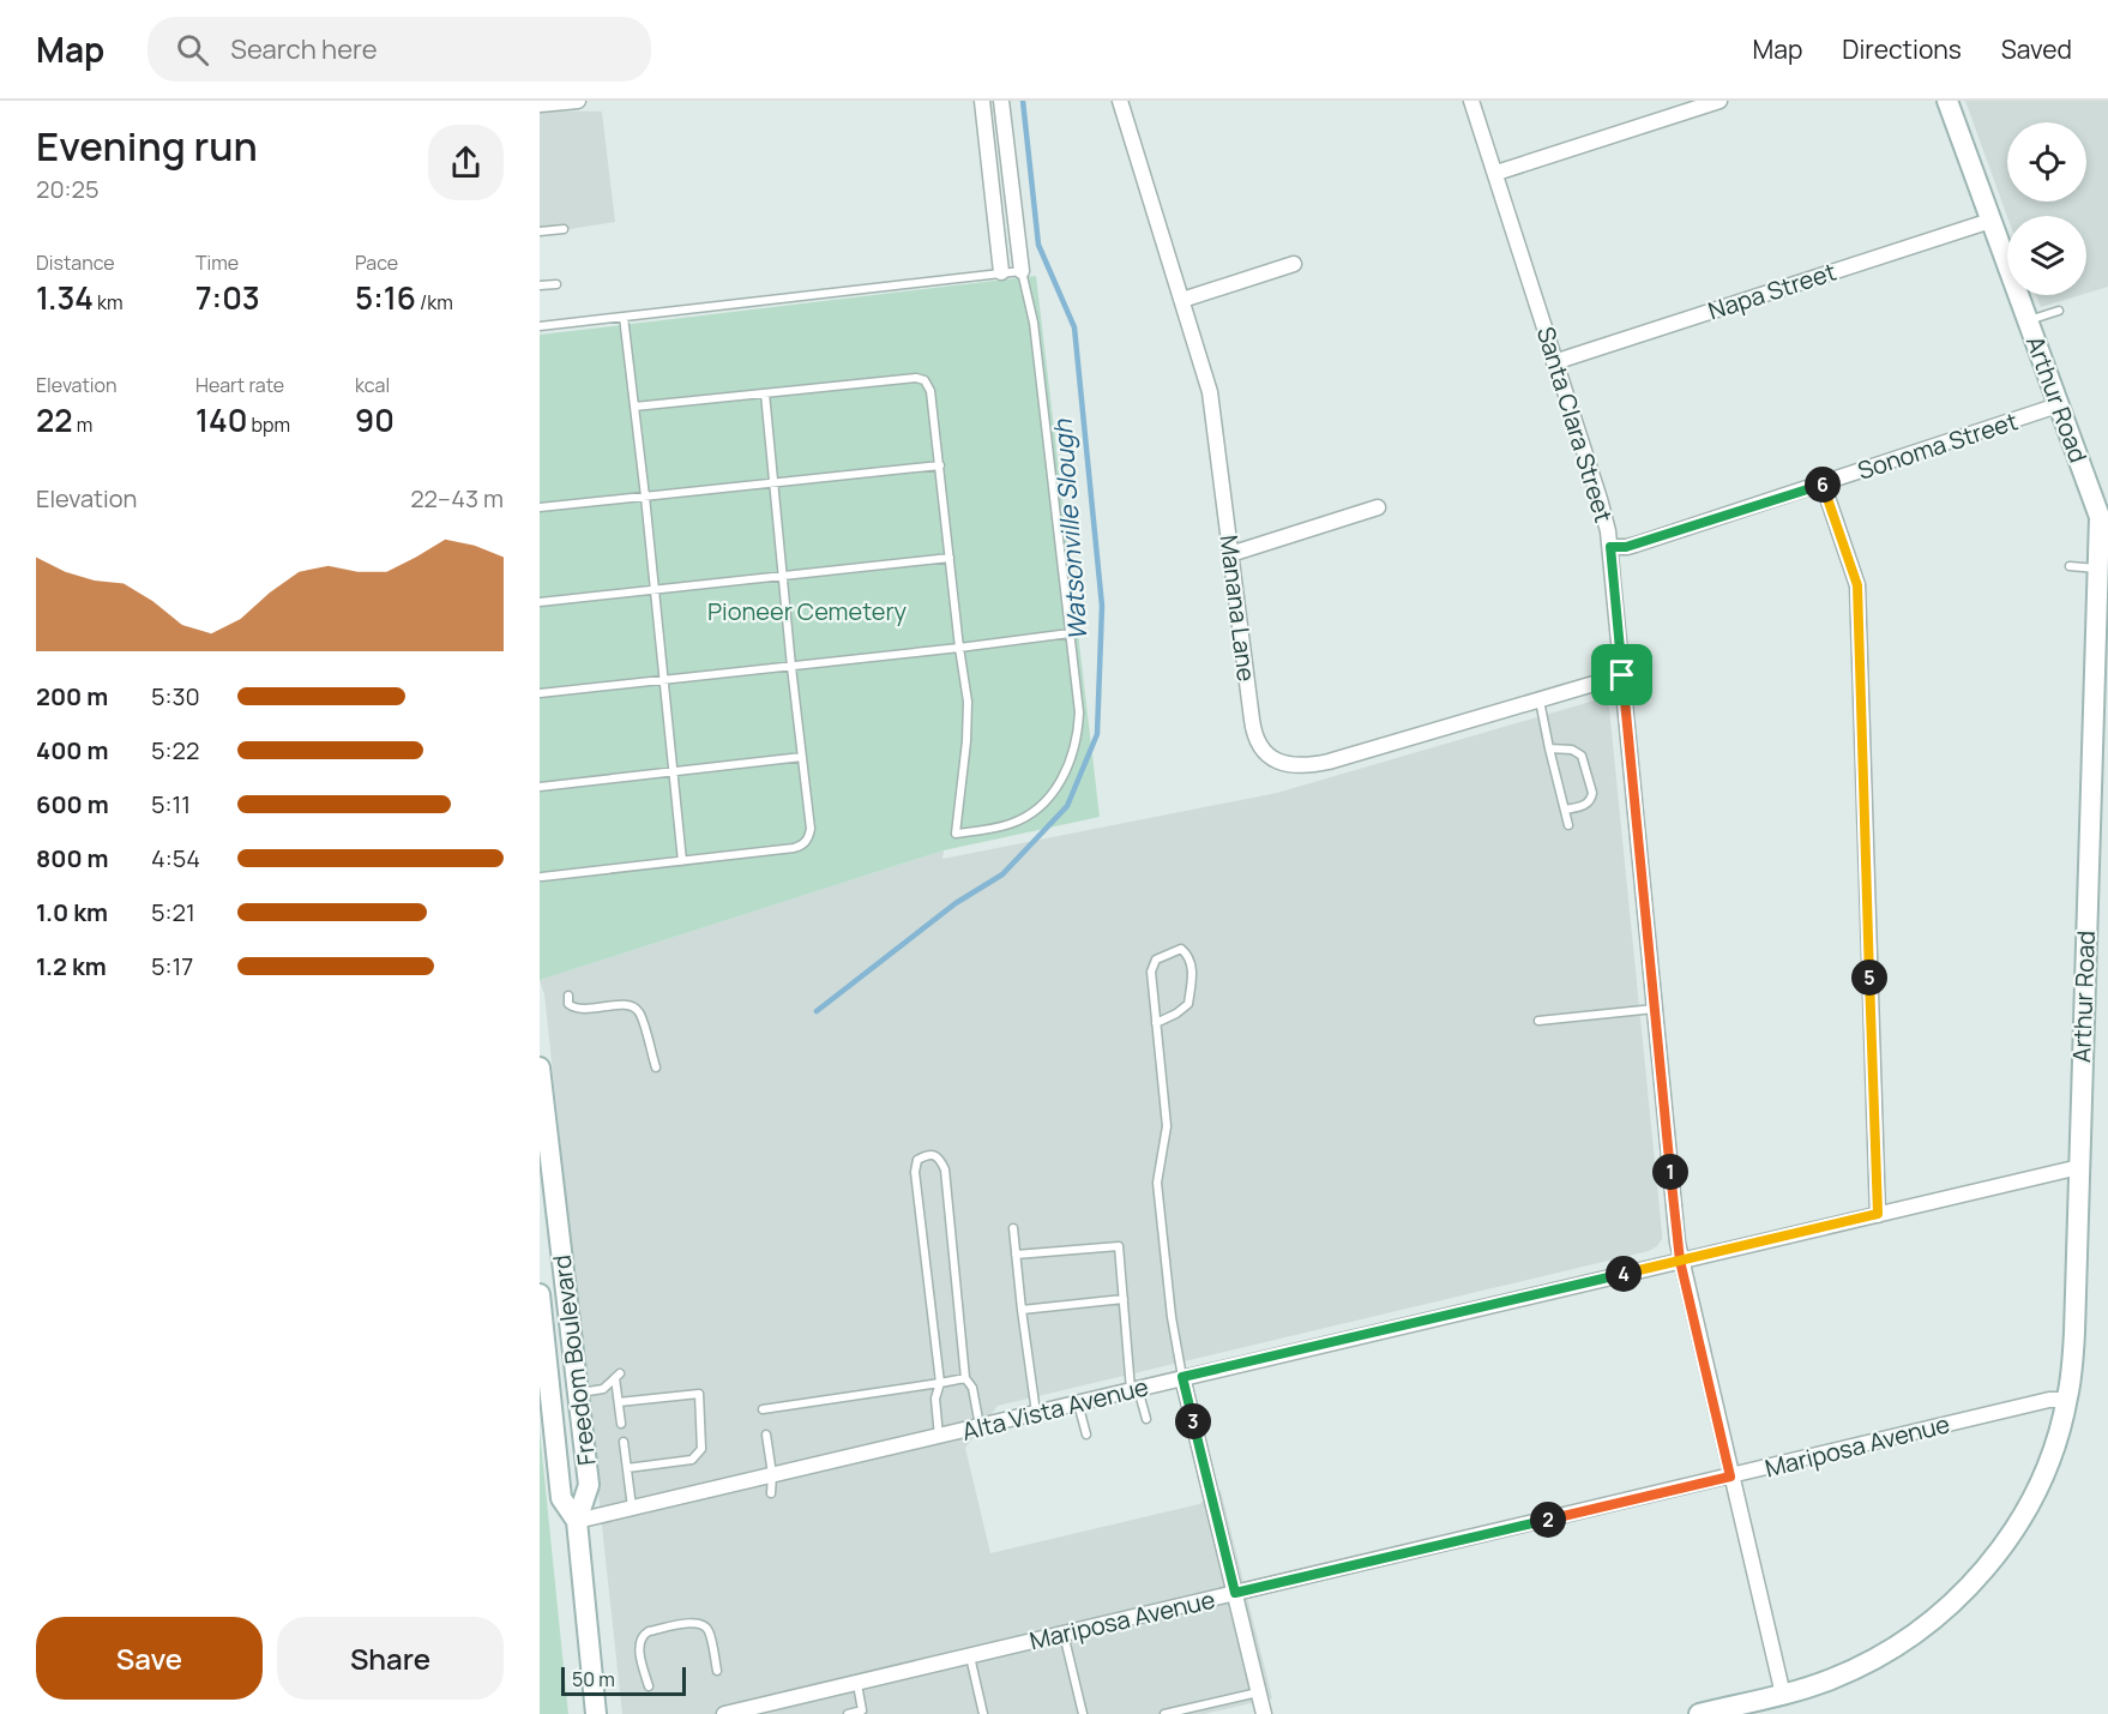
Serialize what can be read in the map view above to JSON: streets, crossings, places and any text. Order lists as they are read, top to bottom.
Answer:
{
  "streets": {
    "street": [
      "Napa Street",
      "Arthur Road",
      "Santa Clara Street",
      "Sonoma Street",
      "Manana Lane",
      "Freedom Boulevard",
      "Alta Vista Avenue",
      "Mariposa Avenue"
    ]
  },
  "crossings": [
    ["Napa Street", "Arthur Road"],
    ["Napa Street", "Santa Clara Street"],
    ["Arthur Road", "Santa Clara Street"],
    ["Arthur Road", "Sonoma Street"],
    ["Arthur Road", "Alta Vista Avenue"],
    ["Arthur Road", "Mariposa Avenue"],
    ["Santa Clara Street", "Sonoma Street"],
    ["Santa Clara Street", "Manana Lane"],
    ["Santa Clara Street", "Alta Vista Avenue"],
    ["Santa Clara Street", "Mariposa Avenue"],
    ["Freedom Boulevard", "Alta Vista Avenue"]
  ],
  "water": ["Watsonville Slough"],
  "parks": ["Pioneer Cemetery"],
  "scale_bar": "50 m",
  "page": {
    "header": "Map",
    "search": "Search here",
    "nav": ["Map", "Directions", "Saved"],
    "heading": ["Evening run", "20:25"],
    "stats": [
      ["Distance", "1.34 km"],
      ["Time", "7:03"],
      ["Pace", "5:16 /km"],
      ["Elevation", "22 m"],
      ["Heart rate", "140 bpm"],
      ["kcal", "90"]
    ],
    "pins": [
      "6",
      "5",
      "1",
      "4",
      "3",
      "2"
    ],
    "chart": ["Elevation", "22–43 m"],
    "list": [
      {
        "name": "200 m",
        "note": "5:30"
      },
      {
        "name": "400 m",
        "note": "5:22"
      },
      {
        "name": "600 m",
        "note": "5:11"
      },
      {
        "name": "800 m",
        "note": "4:54"
      },
      {
        "name": "1.0 km",
        "note": "5:21"
      },
      {
        "name": "1.2 km",
        "note": "5:17"
      }
    ],
    "buttons": ["Save", "Share"],
    "scale": "50 m"
  }
}
